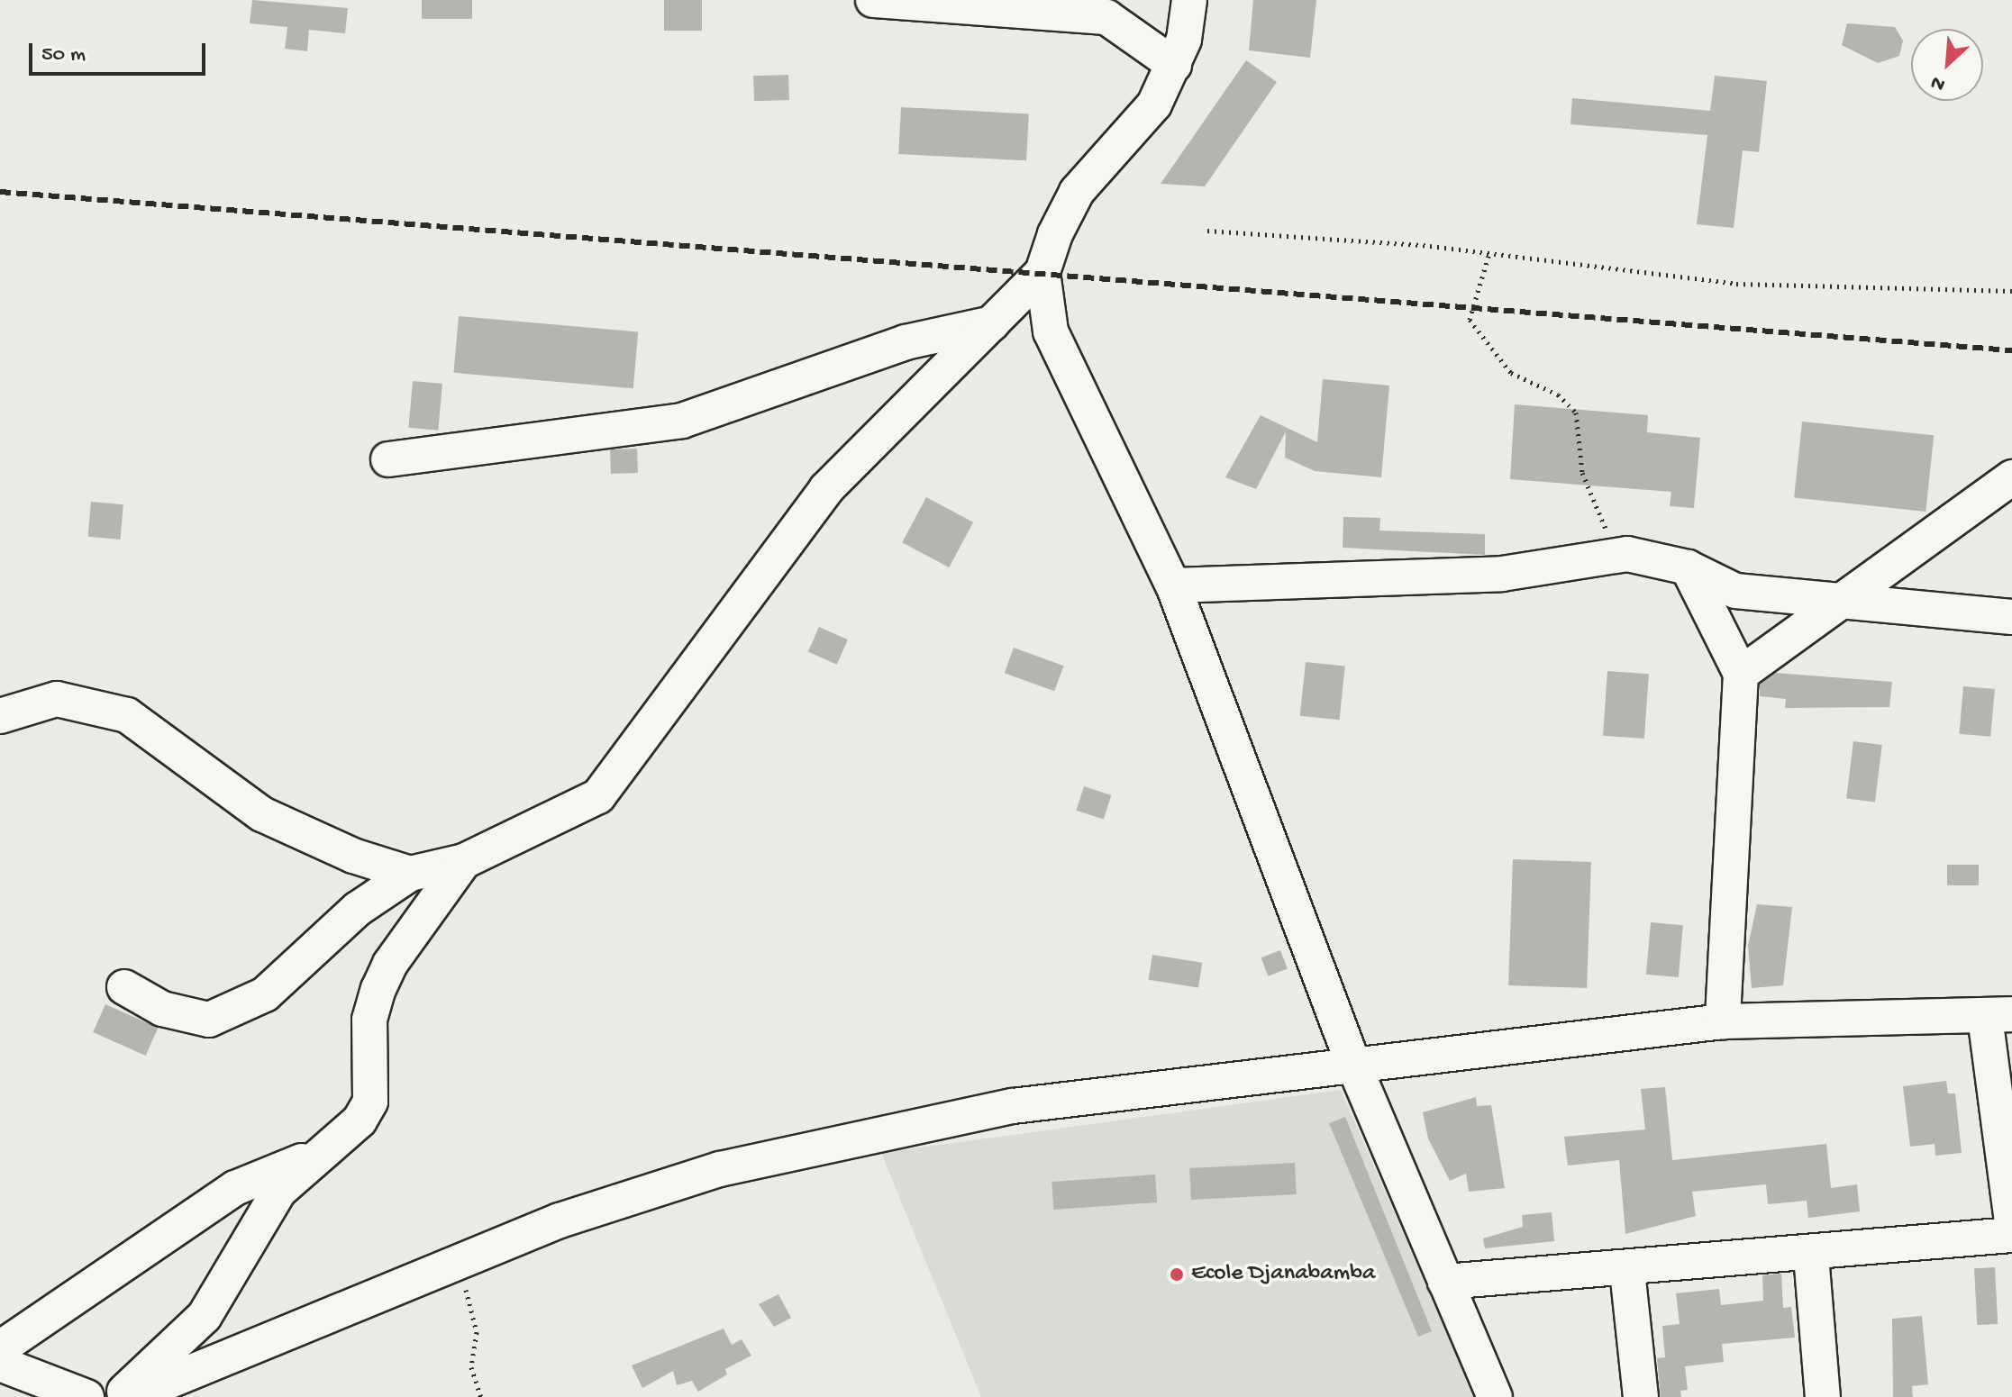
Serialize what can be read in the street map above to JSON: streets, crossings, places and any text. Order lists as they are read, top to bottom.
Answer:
{
  "places": ["Ecole Djanabamba"],
  "scale_bar": "50 m",
  "north": "bottom left"
}
